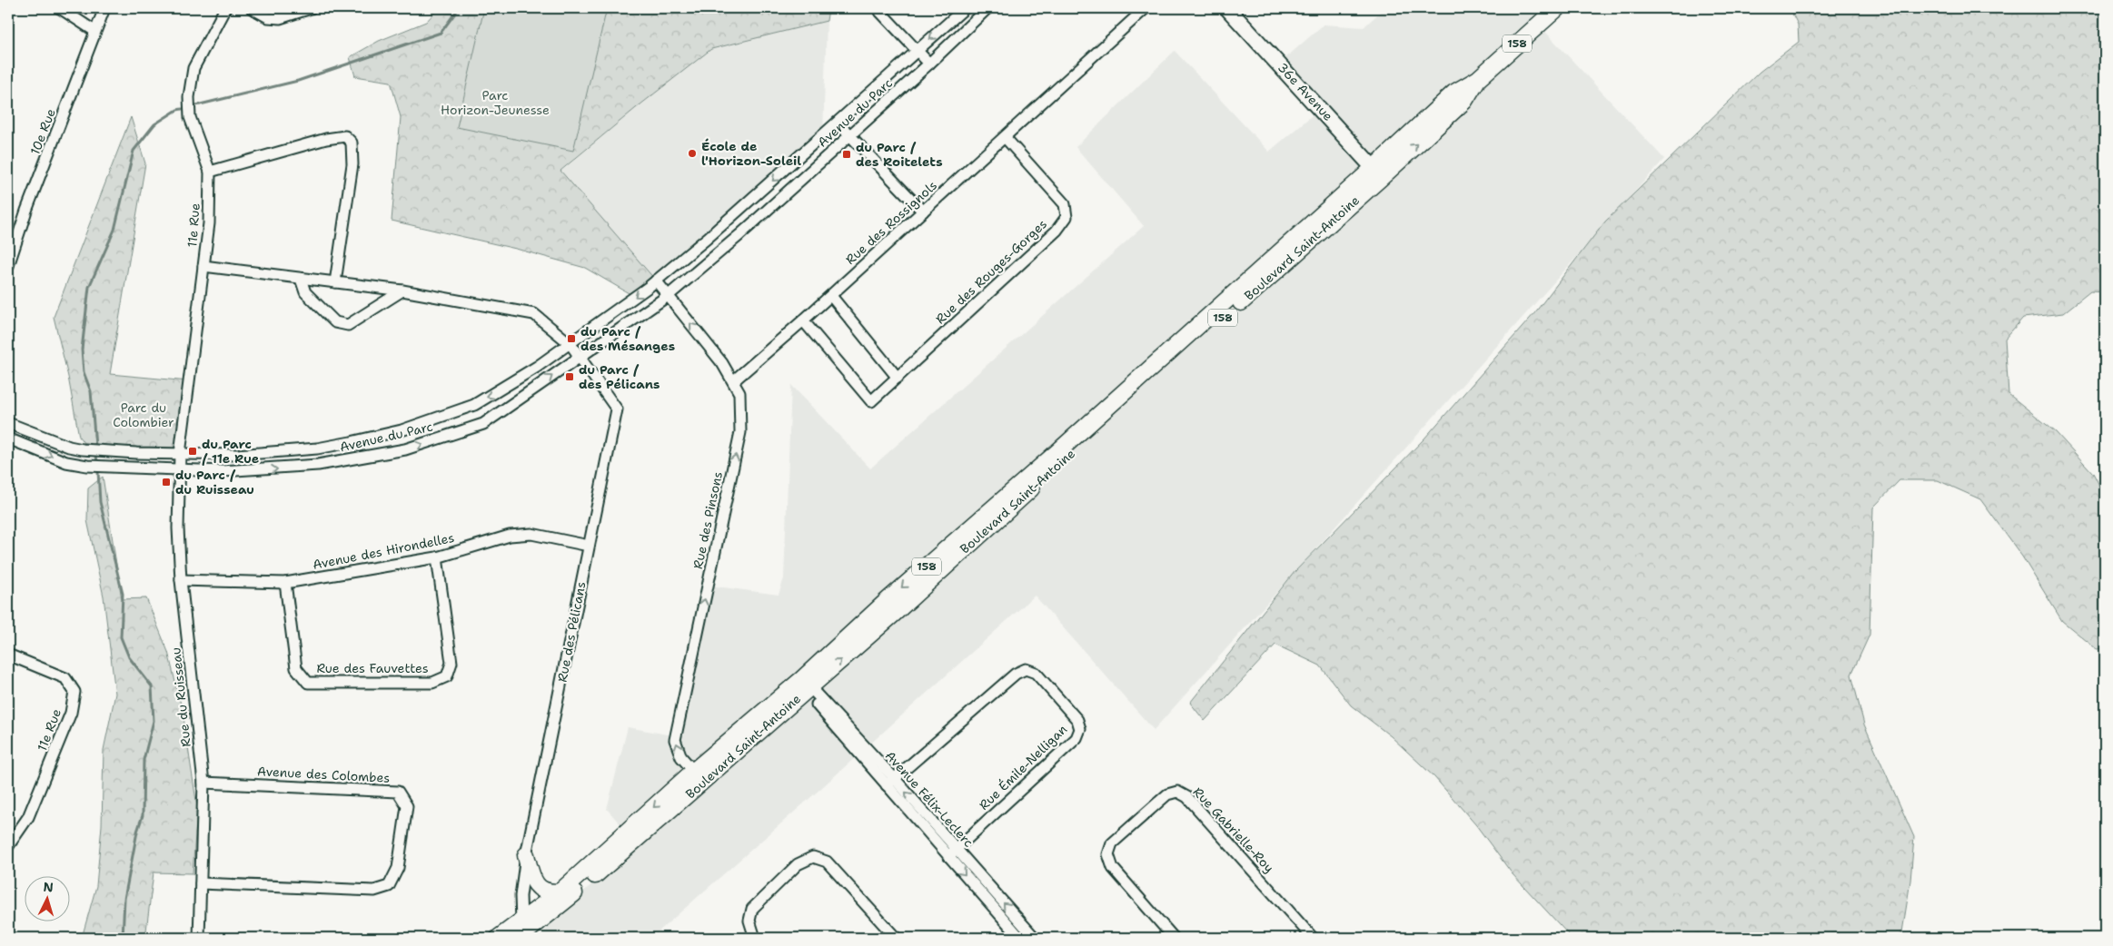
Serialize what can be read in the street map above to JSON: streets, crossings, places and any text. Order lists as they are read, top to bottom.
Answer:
{
  "streets": {
    "main road": ["158", "Boulevard Saint-Antoine"],
    "street": [
      "36e Avenue",
      "Avenue du Parc",
      "10e Rue",
      "Rue des Rossignols",
      "11e Rue",
      "Rue des Rouges-Gorges",
      "Rue des Pinsons",
      "Avenue des Hirondelles",
      "Rue des Pélicans",
      "Rue des Fauvettes",
      "Rue du Ruisseau",
      "Rue Émile-Nelligan",
      "Avenue des Colombes",
      "Avenue Félix-Leclerc",
      "Rue Gabrielle-Roy"
    ]
  },
  "crossings": [
    ["158", "Boulevard Saint-Antoine"],
    ["158", "Rue des Pélicans"],
    ["36e Avenue", "Boulevard Saint-Antoine"],
    ["Avenue du Parc", "11e Rue"],
    ["Avenue du Parc", "Rue des Pinsons"],
    ["Avenue du Parc", "Rue des Pélicans"],
    ["Avenue du Parc", "Rue du Ruisseau"],
    ["Rue des Rossignols", "Rue des Rouges-Gorges"],
    ["Rue des Rossignols", "Rue des Pinsons"],
    ["11e Rue", "Rue des Pélicans"],
    ["11e Rue", "Rue du Ruisseau"],
    ["Boulevard Saint-Antoine", "Rue des Pinsons"],
    ["Boulevard Saint-Antoine", "Rue des Pélicans"],
    ["Boulevard Saint-Antoine", "Avenue Félix-Leclerc"],
    ["Avenue des Hirondelles", "Rue des Pélicans"],
    ["Avenue des Hirondelles", "Rue des Fauvettes"],
    ["Avenue des Hirondelles", "Rue du Ruisseau"],
    ["Rue du Ruisseau", "Avenue des Colombes"],
    ["Rue Émile-Nelligan", "Avenue Félix-Leclerc"]
  ],
  "one_way": ["Rue des Pinsons"],
  "parks": ["Parc Horizon-Jeunesse", "Parc du Colombier"],
  "places": {
    "other": ["École de l'Horizon-Soleil"],
    "transit": [
      "du Parc / des Roitelets",
      "du Parc / des Mésanges",
      "du Parc / des Pélicans",
      "du Parc / 11e Rue",
      "du Parc / du Ruisseau"
    ]
  },
  "north": "top"
}
